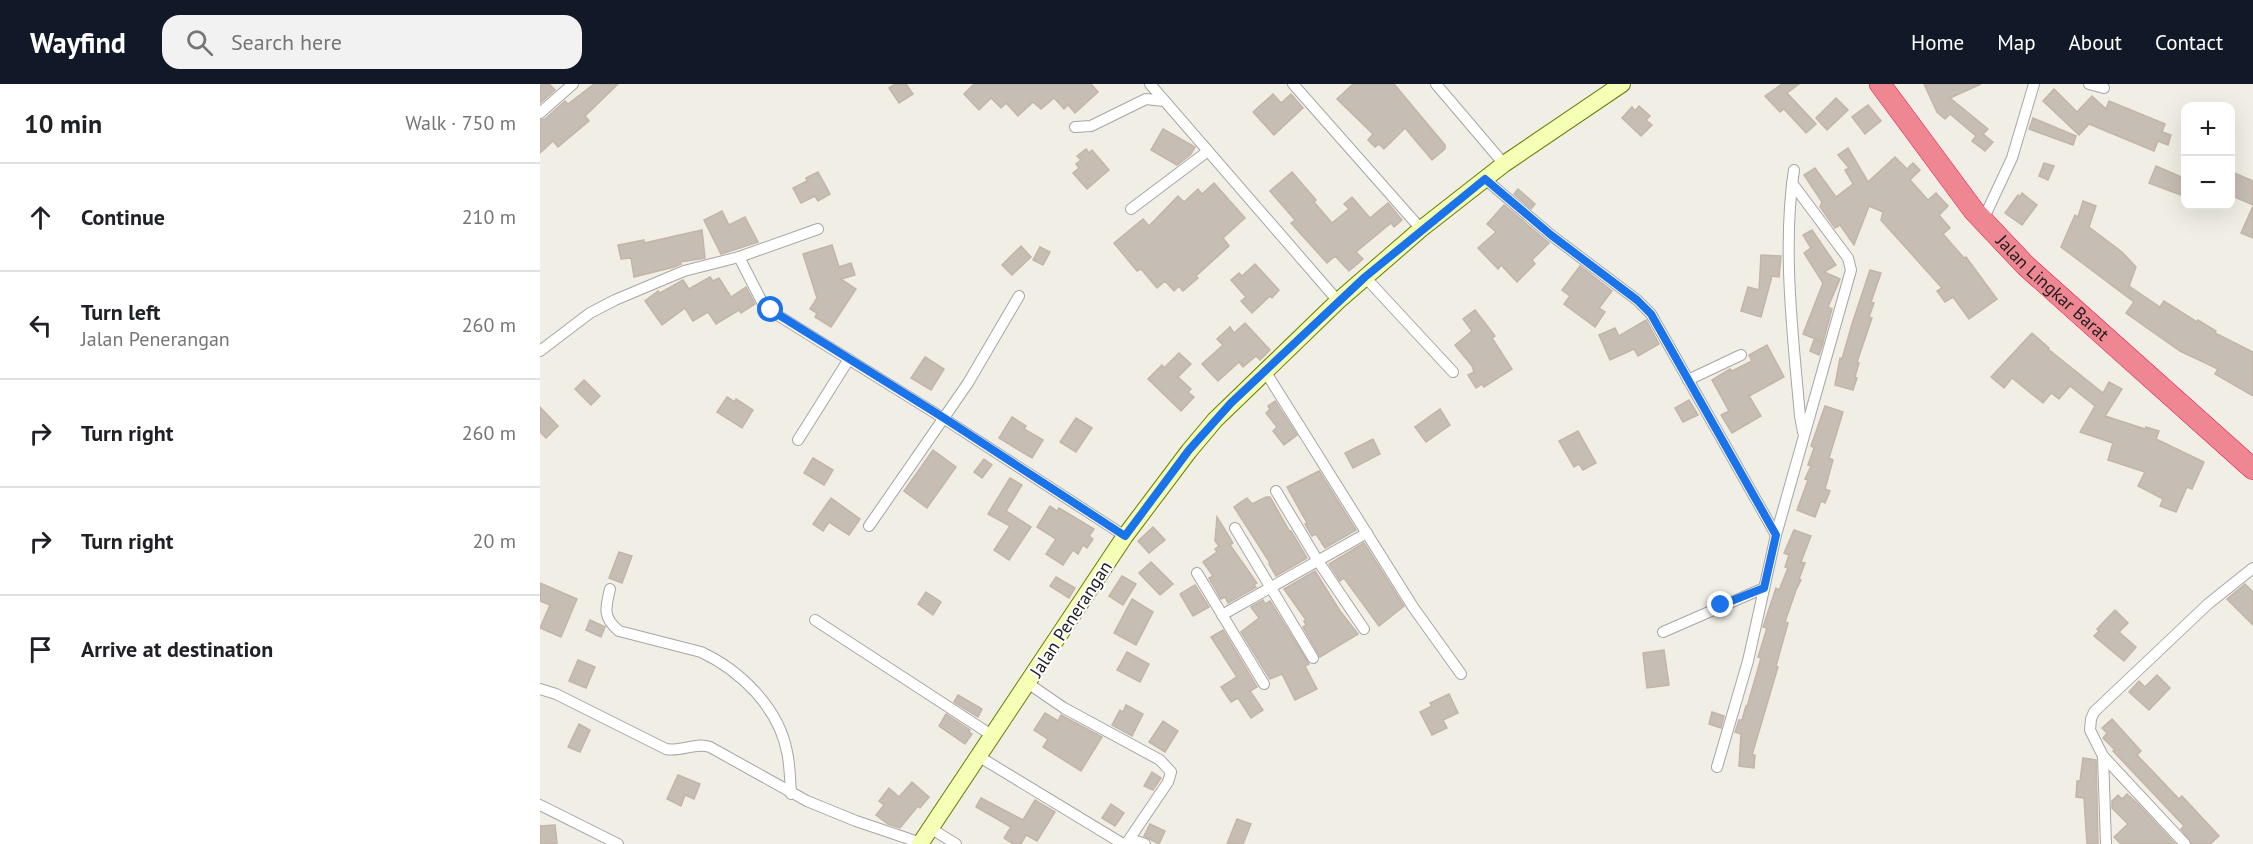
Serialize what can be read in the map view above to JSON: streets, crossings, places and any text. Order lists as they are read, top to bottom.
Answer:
{
  "streets": {
    "highway": ["Jalan Lingkar Barat"],
    "street": ["Jalan Penerangan"]
  },
  "page": {
    "header": "Wayfind",
    "search": "Search here",
    "nav": [
      "Home",
      "Map",
      "About",
      "Contact"
    ],
    "heading": ["10 min", "Walk · 750 m"],
    "map_buttons": ["+", "−"],
    "list": [
      ["Continue", "210 m"],
      ["Turn left", "Jalan Penerangan", "260 m"],
      ["Turn right", "260 m"],
      ["Turn right", "20 m"],
      "Arrive at destination"
    ]
  }
}
